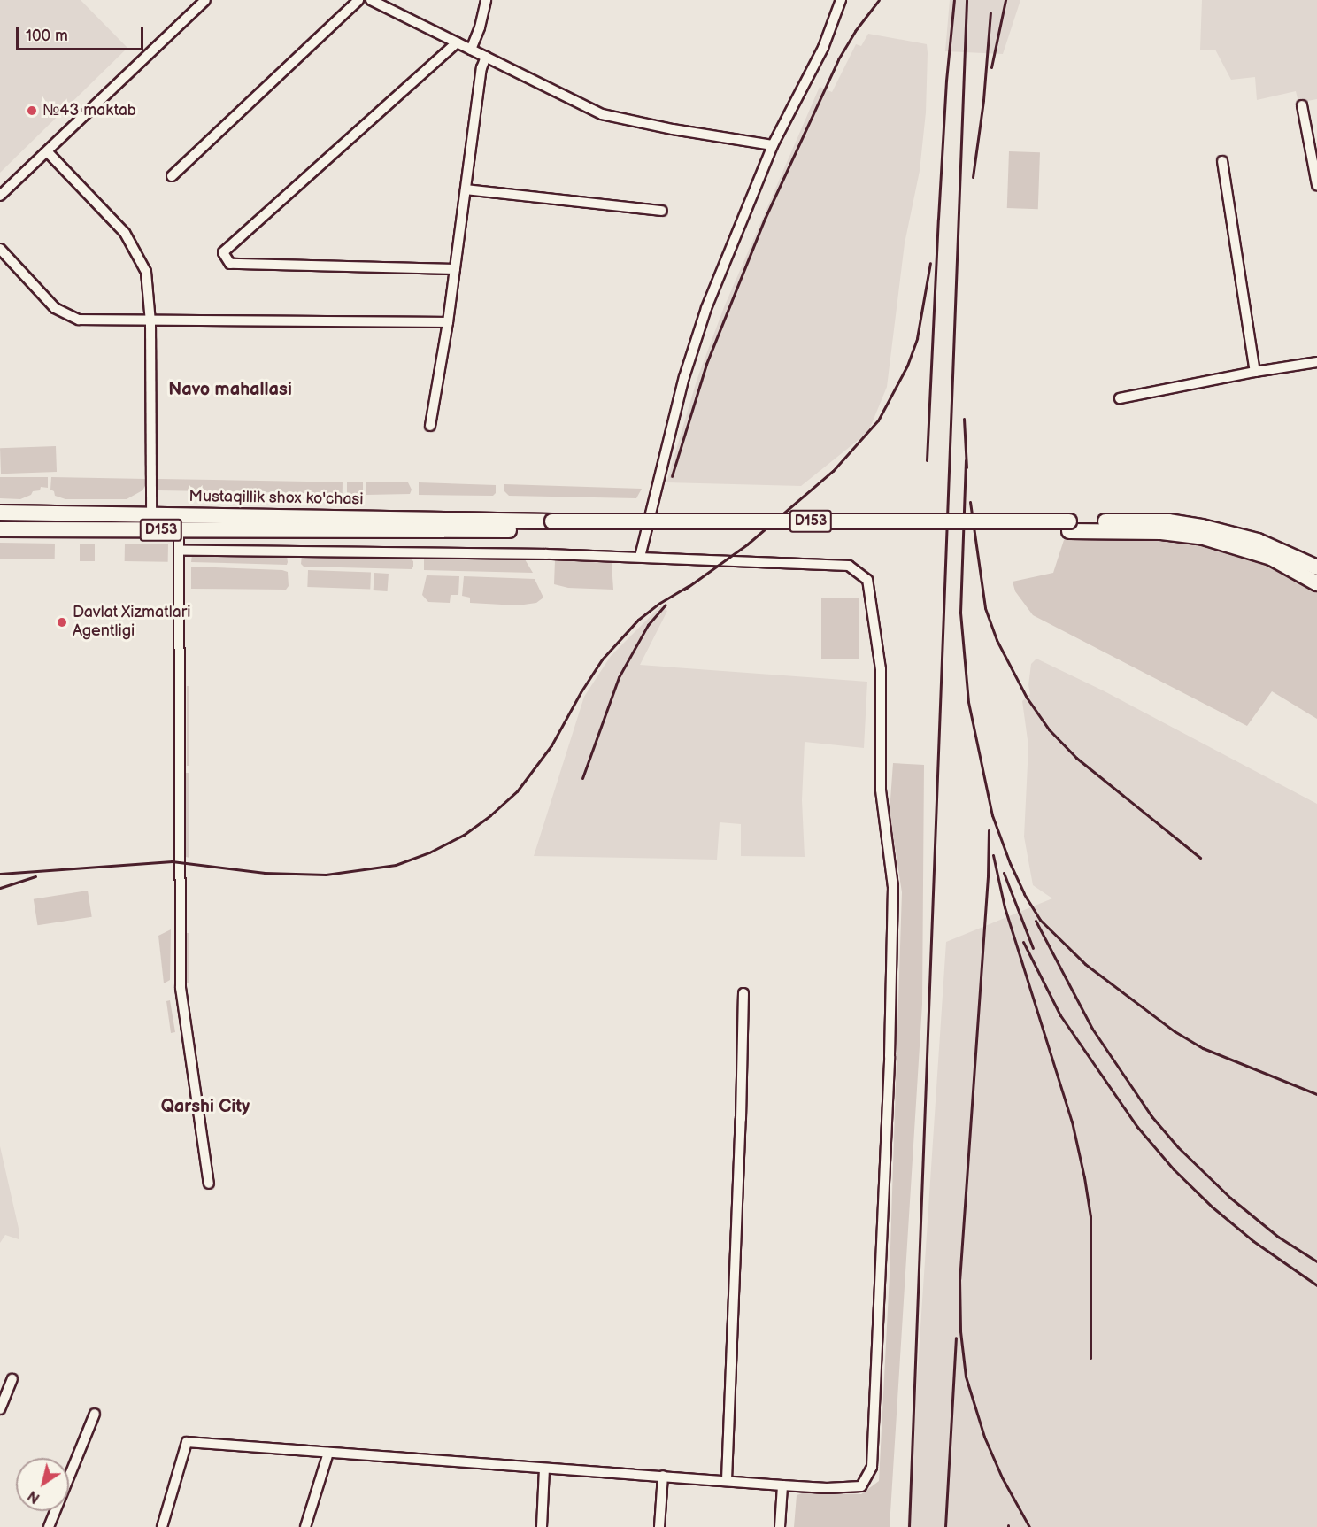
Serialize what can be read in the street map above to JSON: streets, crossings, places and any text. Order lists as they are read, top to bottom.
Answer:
{
  "streets": {
    "main road": ["Mustaqillik shox ko'chasi", "D153"]
  },
  "crossings": [
    ["Mustaqillik shox ko'chasi", "D153"]
  ],
  "districts": ["Navo mahallasi", "Qarshi City"],
  "places": ["№43 maktab", "Davlat Xizmatlari Agentligi"],
  "scale_bar": "100 m",
  "north": "bottom left"
}
